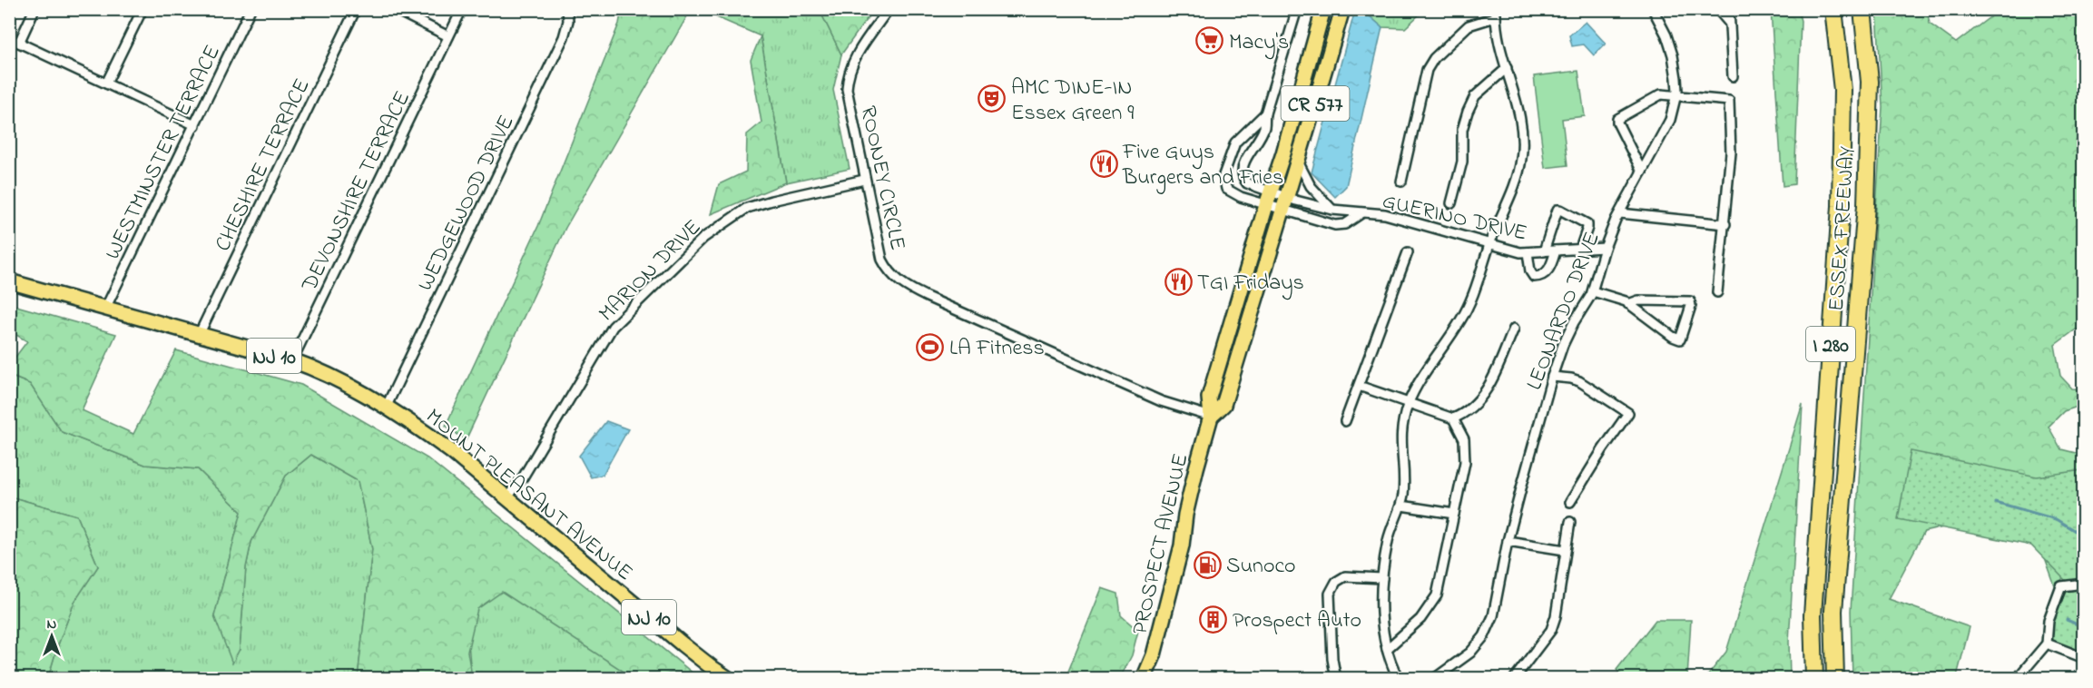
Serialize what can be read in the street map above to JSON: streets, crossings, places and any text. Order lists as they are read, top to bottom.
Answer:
{
  "streets": {
    "highway": ["ESSEX FREEWAY", "I 280"],
    "main road": [
      "CR 577",
      "NJ 10",
      "MOUNT PLEASANT AVENUE",
      "PROSPECT AVENUE"
    ],
    "street": [
      "WESTMINSTER TERRACE",
      "CHESHIRE TERRACE",
      "ROONEY CIRCLE",
      "DEVONSHIRE TERRACE",
      "WEDGEWOOD DRIVE",
      "GUERINO DRIVE",
      "MARION DRIVE",
      "LEONARDO DRIVE"
    ]
  },
  "crossings": [
    ["WESTMINSTER TERRACE", "MOUNT PLEASANT AVENUE"],
    ["CHESHIRE TERRACE", "MOUNT PLEASANT AVENUE"],
    ["ROONEY CIRCLE", "MARION DRIVE"],
    ["ROONEY CIRCLE", "PROSPECT AVENUE"],
    ["DEVONSHIRE TERRACE", "MOUNT PLEASANT AVENUE"],
    ["WEDGEWOOD DRIVE", "MOUNT PLEASANT AVENUE"],
    ["GUERINO DRIVE", "LEONARDO DRIVE"],
    ["GUERINO DRIVE", "PROSPECT AVENUE"],
    ["MARION DRIVE", "MOUNT PLEASANT AVENUE"]
  ],
  "places": {
    "supermarket": ["Macy's"],
    "theatre": ["AMC DINE-IN Essex Green 9"],
    "restaurant": ["Five Guys Burgers and Fries", "TGI Fridays"],
    "sports": ["LA Fitness"],
    "fuel station": ["Sunoco"],
    "building": ["Prospect Auto"]
  },
  "north": "top"
}
